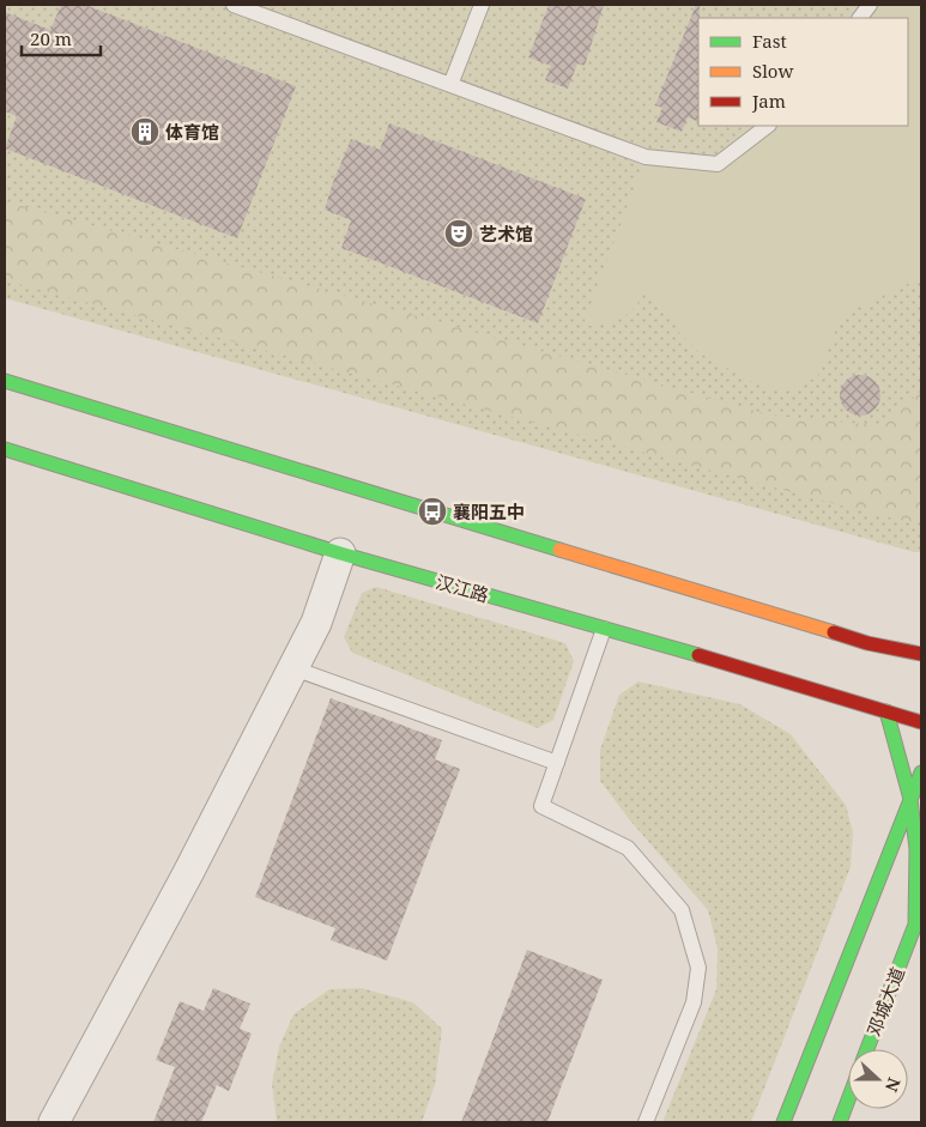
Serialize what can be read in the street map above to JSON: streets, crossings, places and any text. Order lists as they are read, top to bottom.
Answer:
{
  "streets": {
    "main road": ["汉江路", "邓城大道"]
  },
  "places": {
    "building": ["体育馆"],
    "theatre": ["艺术馆"],
    "bus stop": ["襄阳五中"]
  },
  "legend": ["Fast", "Slow", "Jam"],
  "scale_bar": "20 m",
  "north": "right"
}
